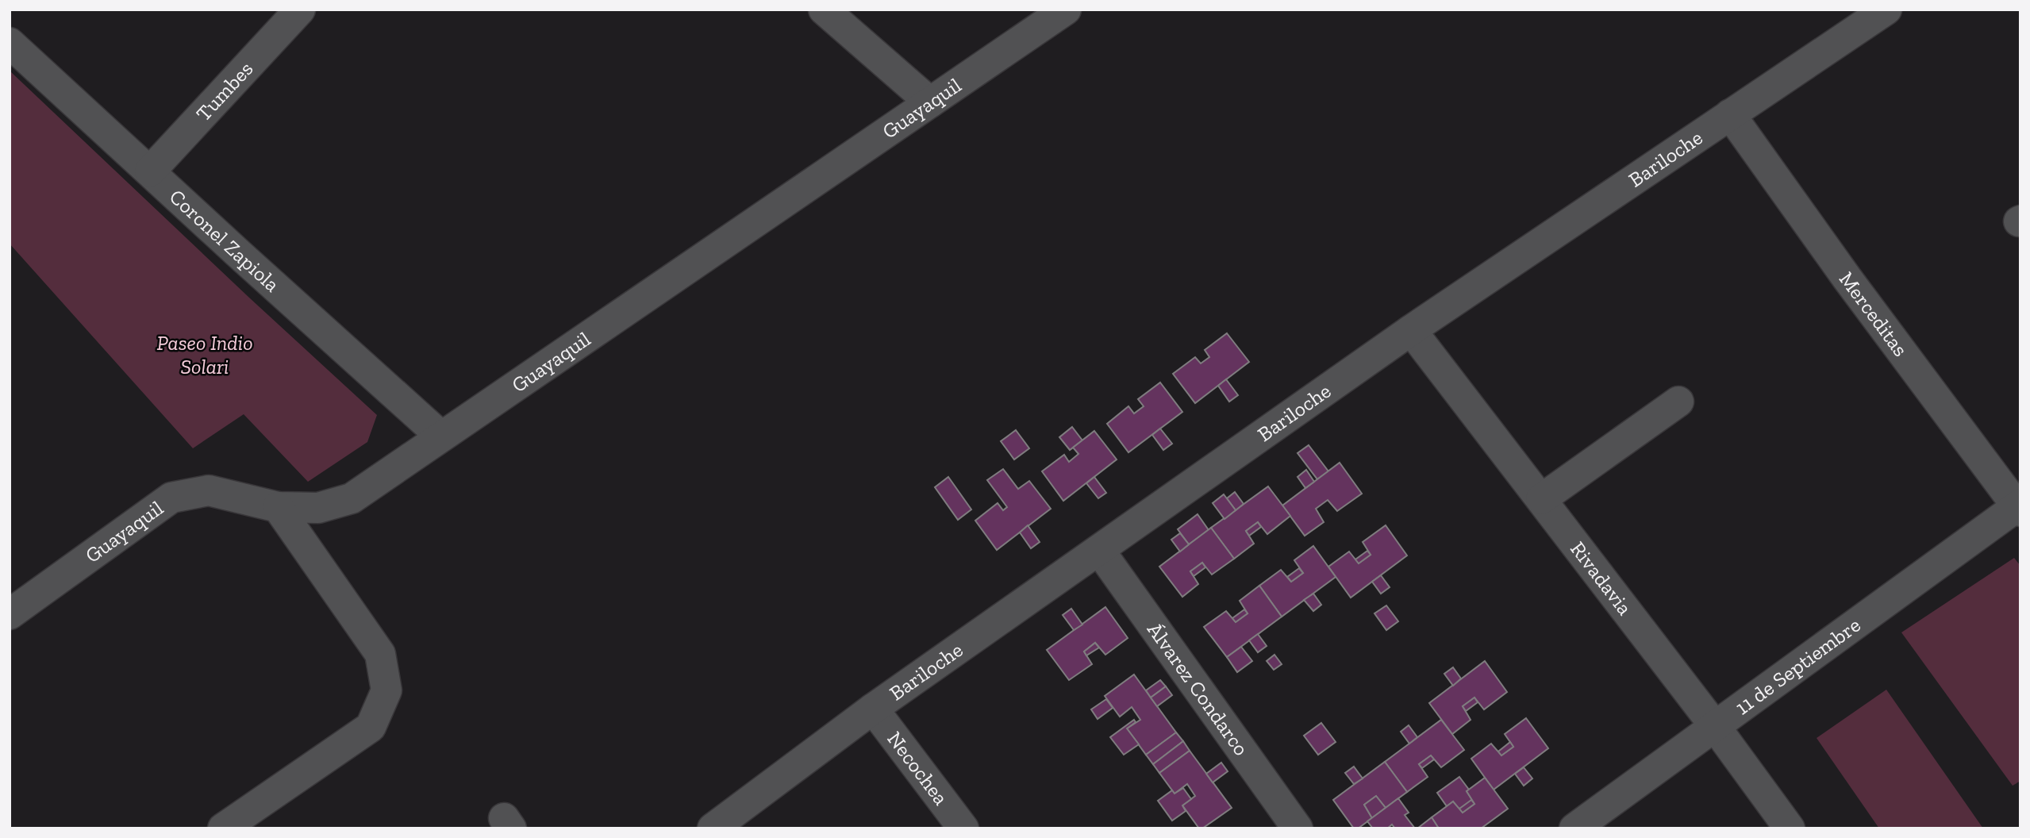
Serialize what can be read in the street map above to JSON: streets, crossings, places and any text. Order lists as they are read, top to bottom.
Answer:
{
  "streets": {
    "street": [
      "Tumbes",
      "Guayaquil",
      "Bariloche",
      "Coronel Zapiola",
      "Merceditas",
      "Rivadavia",
      "11 de Septiembre",
      "Álvarez Condarco",
      "Necochea"
    ]
  },
  "crossings": [
    ["Tumbes", "Coronel Zapiola"],
    ["Guayaquil", "Coronel Zapiola"],
    ["Bariloche", "Merceditas"],
    ["Bariloche", "Rivadavia"],
    ["Bariloche", "Álvarez Condarco"],
    ["Bariloche", "Necochea"],
    ["Merceditas", "11 de Septiembre"],
    ["Rivadavia", "11 de Septiembre"]
  ],
  "parks": ["Paseo Indio Solari"]
}
